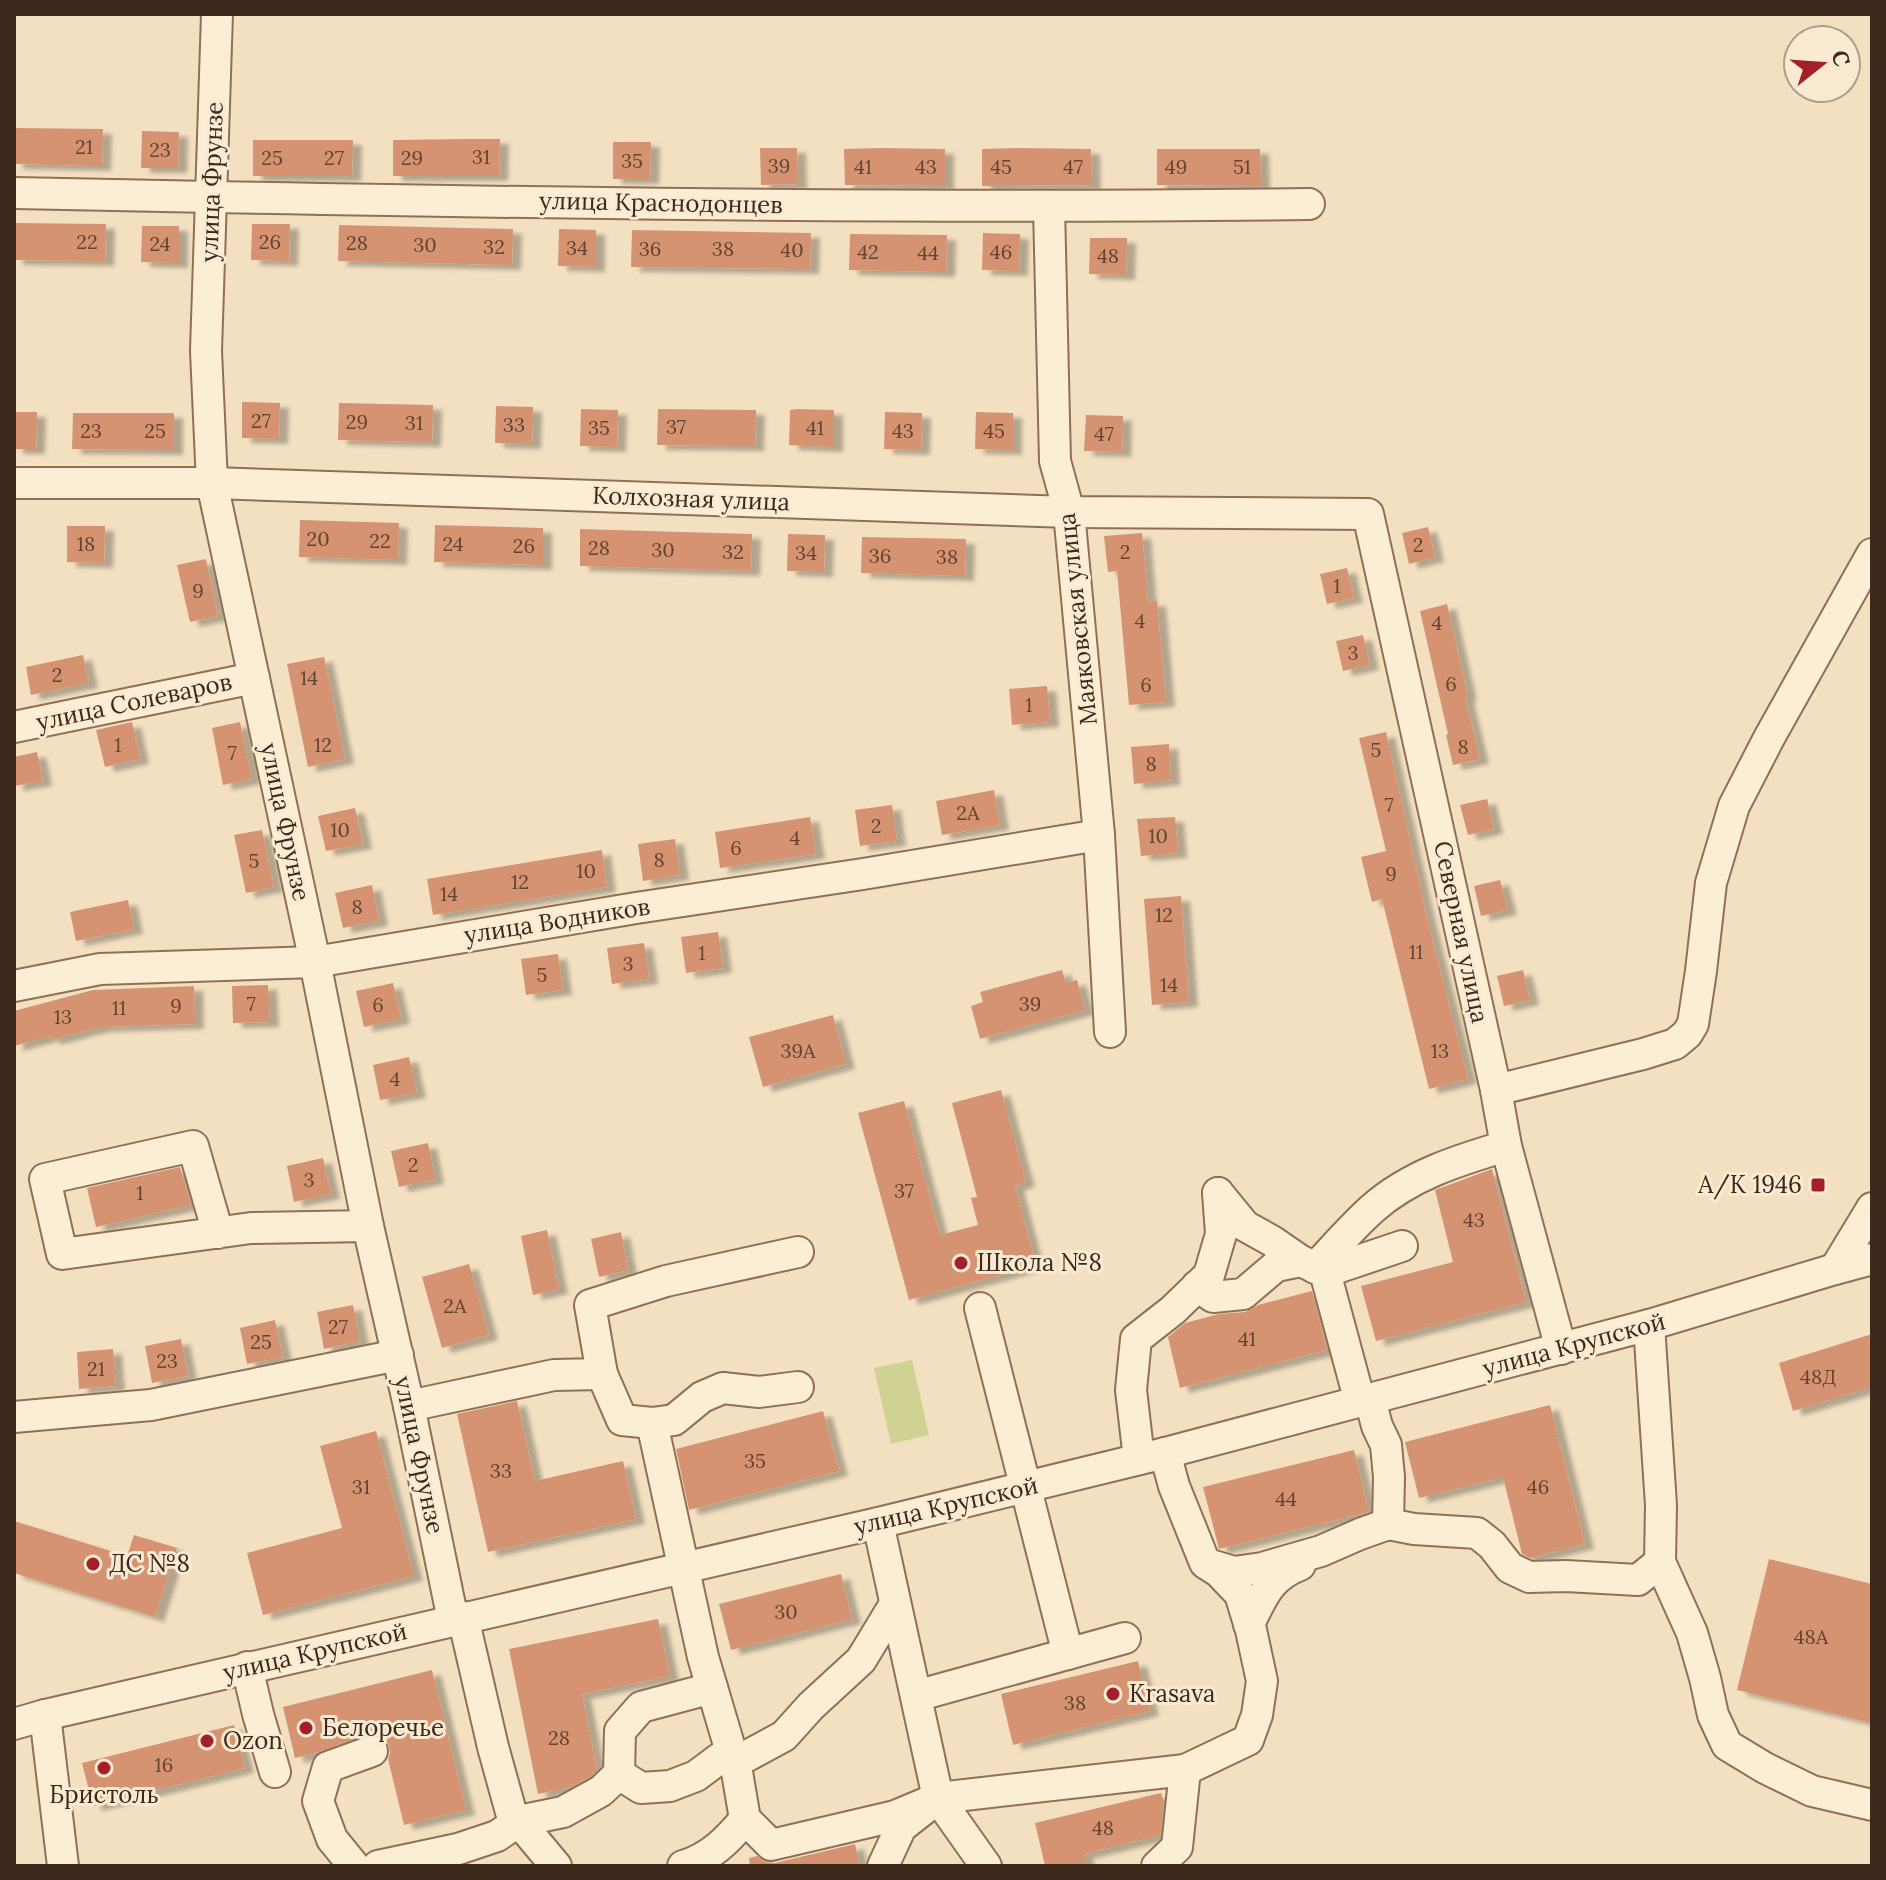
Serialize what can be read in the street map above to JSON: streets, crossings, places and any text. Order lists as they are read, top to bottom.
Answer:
{
  "streets": {
    "street": [
      "улица Фрунзе",
      "улица Краснодонцев",
      "Колхозная улица",
      "Маяковская улица",
      "улица Солеваров",
      "улица Водников",
      "Северная улица",
      "улица Крупской"
    ]
  },
  "crossings": [
    ["улица Фрунзе", "улица Краснодонцев"],
    ["улица Фрунзе", "Колхозная улица"],
    ["улица Фрунзе", "улица Солеваров"],
    ["улица Фрунзе", "улица Водников"],
    ["улица Фрунзе", "улица Крупской"],
    ["улица Краснодонцев", "Маяковская улица"],
    ["Колхозная улица", "Маяковская улица"],
    ["Колхозная улица", "Северная улица"],
    ["Маяковская улица", "улица Водников"],
    ["Северная улица", "улица Крупской"]
  ],
  "places": {
    "transit": ["А/К 1946"],
    "other": [
      "Школа №8",
      "ДС №8",
      "Krasava",
      "Белоречье",
      "Ozon",
      "Бристоль"
    ]
  },
  "house_numbers": [
    "21",
    "23",
    "31",
    "25",
    "27",
    "29",
    "35",
    "39",
    "41",
    "43",
    "45",
    "47",
    "49",
    "51",
    "22",
    "26",
    "28",
    "24",
    "30",
    "32",
    "34",
    "36",
    "38",
    "40",
    "42",
    "46",
    "44",
    "48",
    "27",
    "29",
    "31",
    "33",
    "37",
    "35",
    "41",
    "23",
    "25",
    "43",
    "45",
    "47",
    "20",
    "22",
    "18",
    "24",
    "2",
    "26",
    "28",
    "30",
    "32",
    "2",
    "34",
    "36",
    "38",
    "1",
    "9",
    "4",
    "4",
    "3",
    "2",
    "14",
    "6",
    "6",
    "1",
    "1",
    "12",
    "8",
    "5",
    "7",
    "8",
    "7",
    "2А",
    "2",
    "10",
    "10",
    "4",
    "6",
    "8",
    "5",
    "10",
    "9",
    "12",
    "14",
    "8",
    "12",
    "11",
    "1",
    "3",
    "5",
    "14",
    "7",
    "39",
    "6",
    "9",
    "11",
    "13",
    "39А",
    "13",
    "4",
    "2",
    "3",
    "37",
    "1",
    "43",
    "2А",
    "27",
    "41",
    "25",
    "23",
    "21",
    "48Д",
    "35",
    "33",
    "31",
    "46",
    "44",
    "30",
    "48А",
    "38",
    "28",
    "16",
    "48"
  ],
  "north": "right"
}
